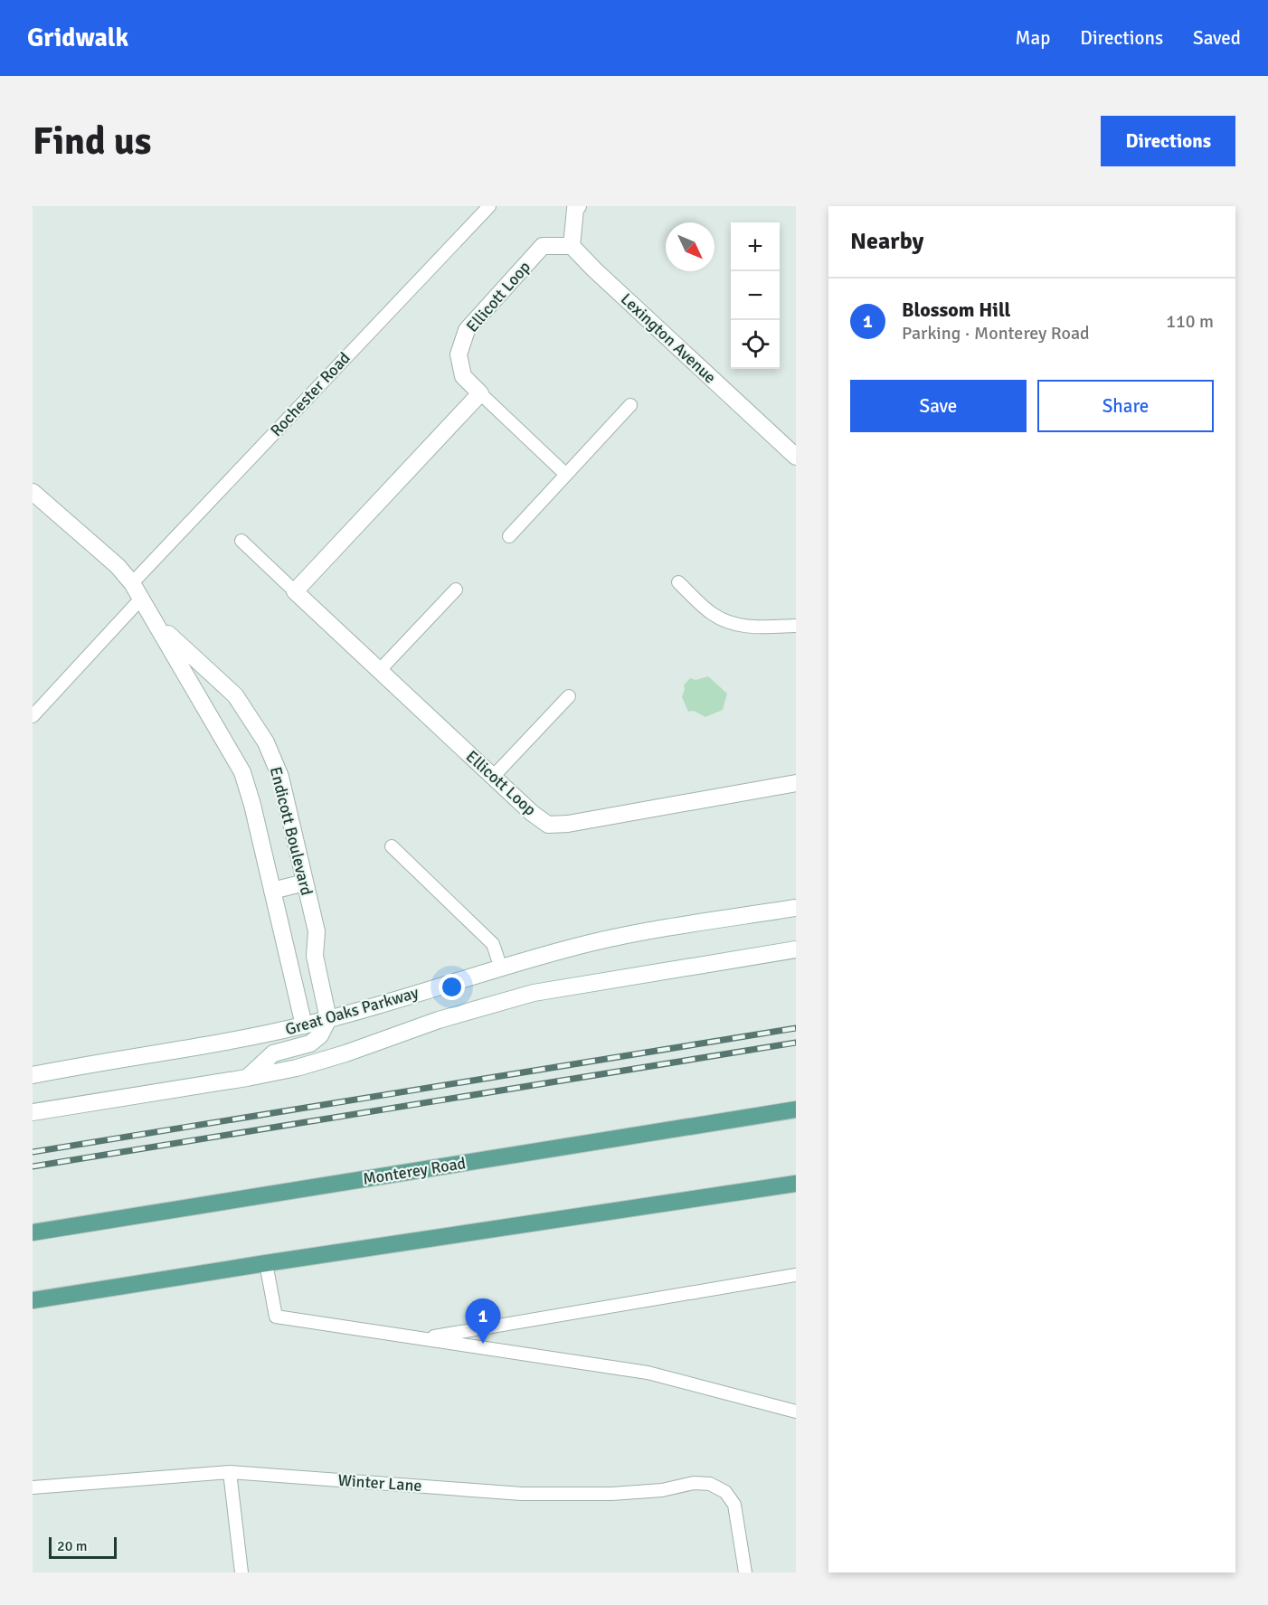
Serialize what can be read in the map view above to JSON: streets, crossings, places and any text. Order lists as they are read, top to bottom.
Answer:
{
  "streets": {
    "main road": ["Monterey Road"],
    "street": [
      "Ellicott Loop",
      "Lexington Avenue",
      "Endicott Boulevard",
      "Great Oaks Parkway"
    ],
    "lane": ["Rochester Road", "Winter Lane"]
  },
  "crossings": [
    ["Ellicott Loop", "Lexington Avenue"],
    ["Rochester Road", "Endicott Boulevard"],
    ["Endicott Boulevard", "Great Oaks Parkway"]
  ],
  "scale_bar": "20 m",
  "north": "bottom right",
  "page": {
    "header": "Gridwalk",
    "nav": ["Map", "Directions", "Saved"],
    "buttons": [
      "Directions",
      ["Save", "Share"]
    ],
    "title": "Find us",
    "heading": "Nearby",
    "map_buttons": ["+", "−"],
    "list": [
      {
        "mark": "1",
        "name": "Blossom Hill",
        "note": "Parking · Monterey Road",
        "value": "110 m"
      }
    ],
    "pins": "1",
    "scale": "20 m"
  }
}
